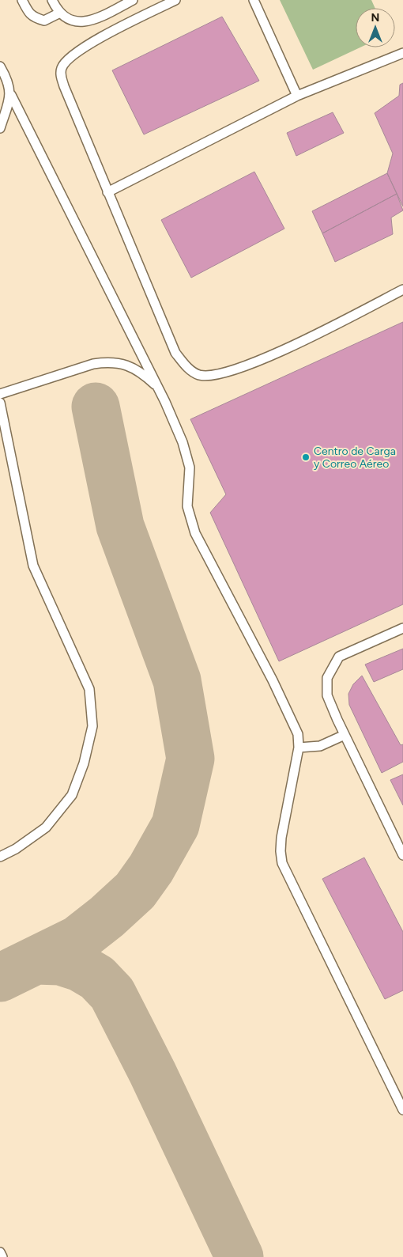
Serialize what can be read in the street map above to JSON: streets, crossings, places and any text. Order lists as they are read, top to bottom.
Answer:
{
  "places": ["Centro de Carga y Correo Aéreo"],
  "north": "top"
}
